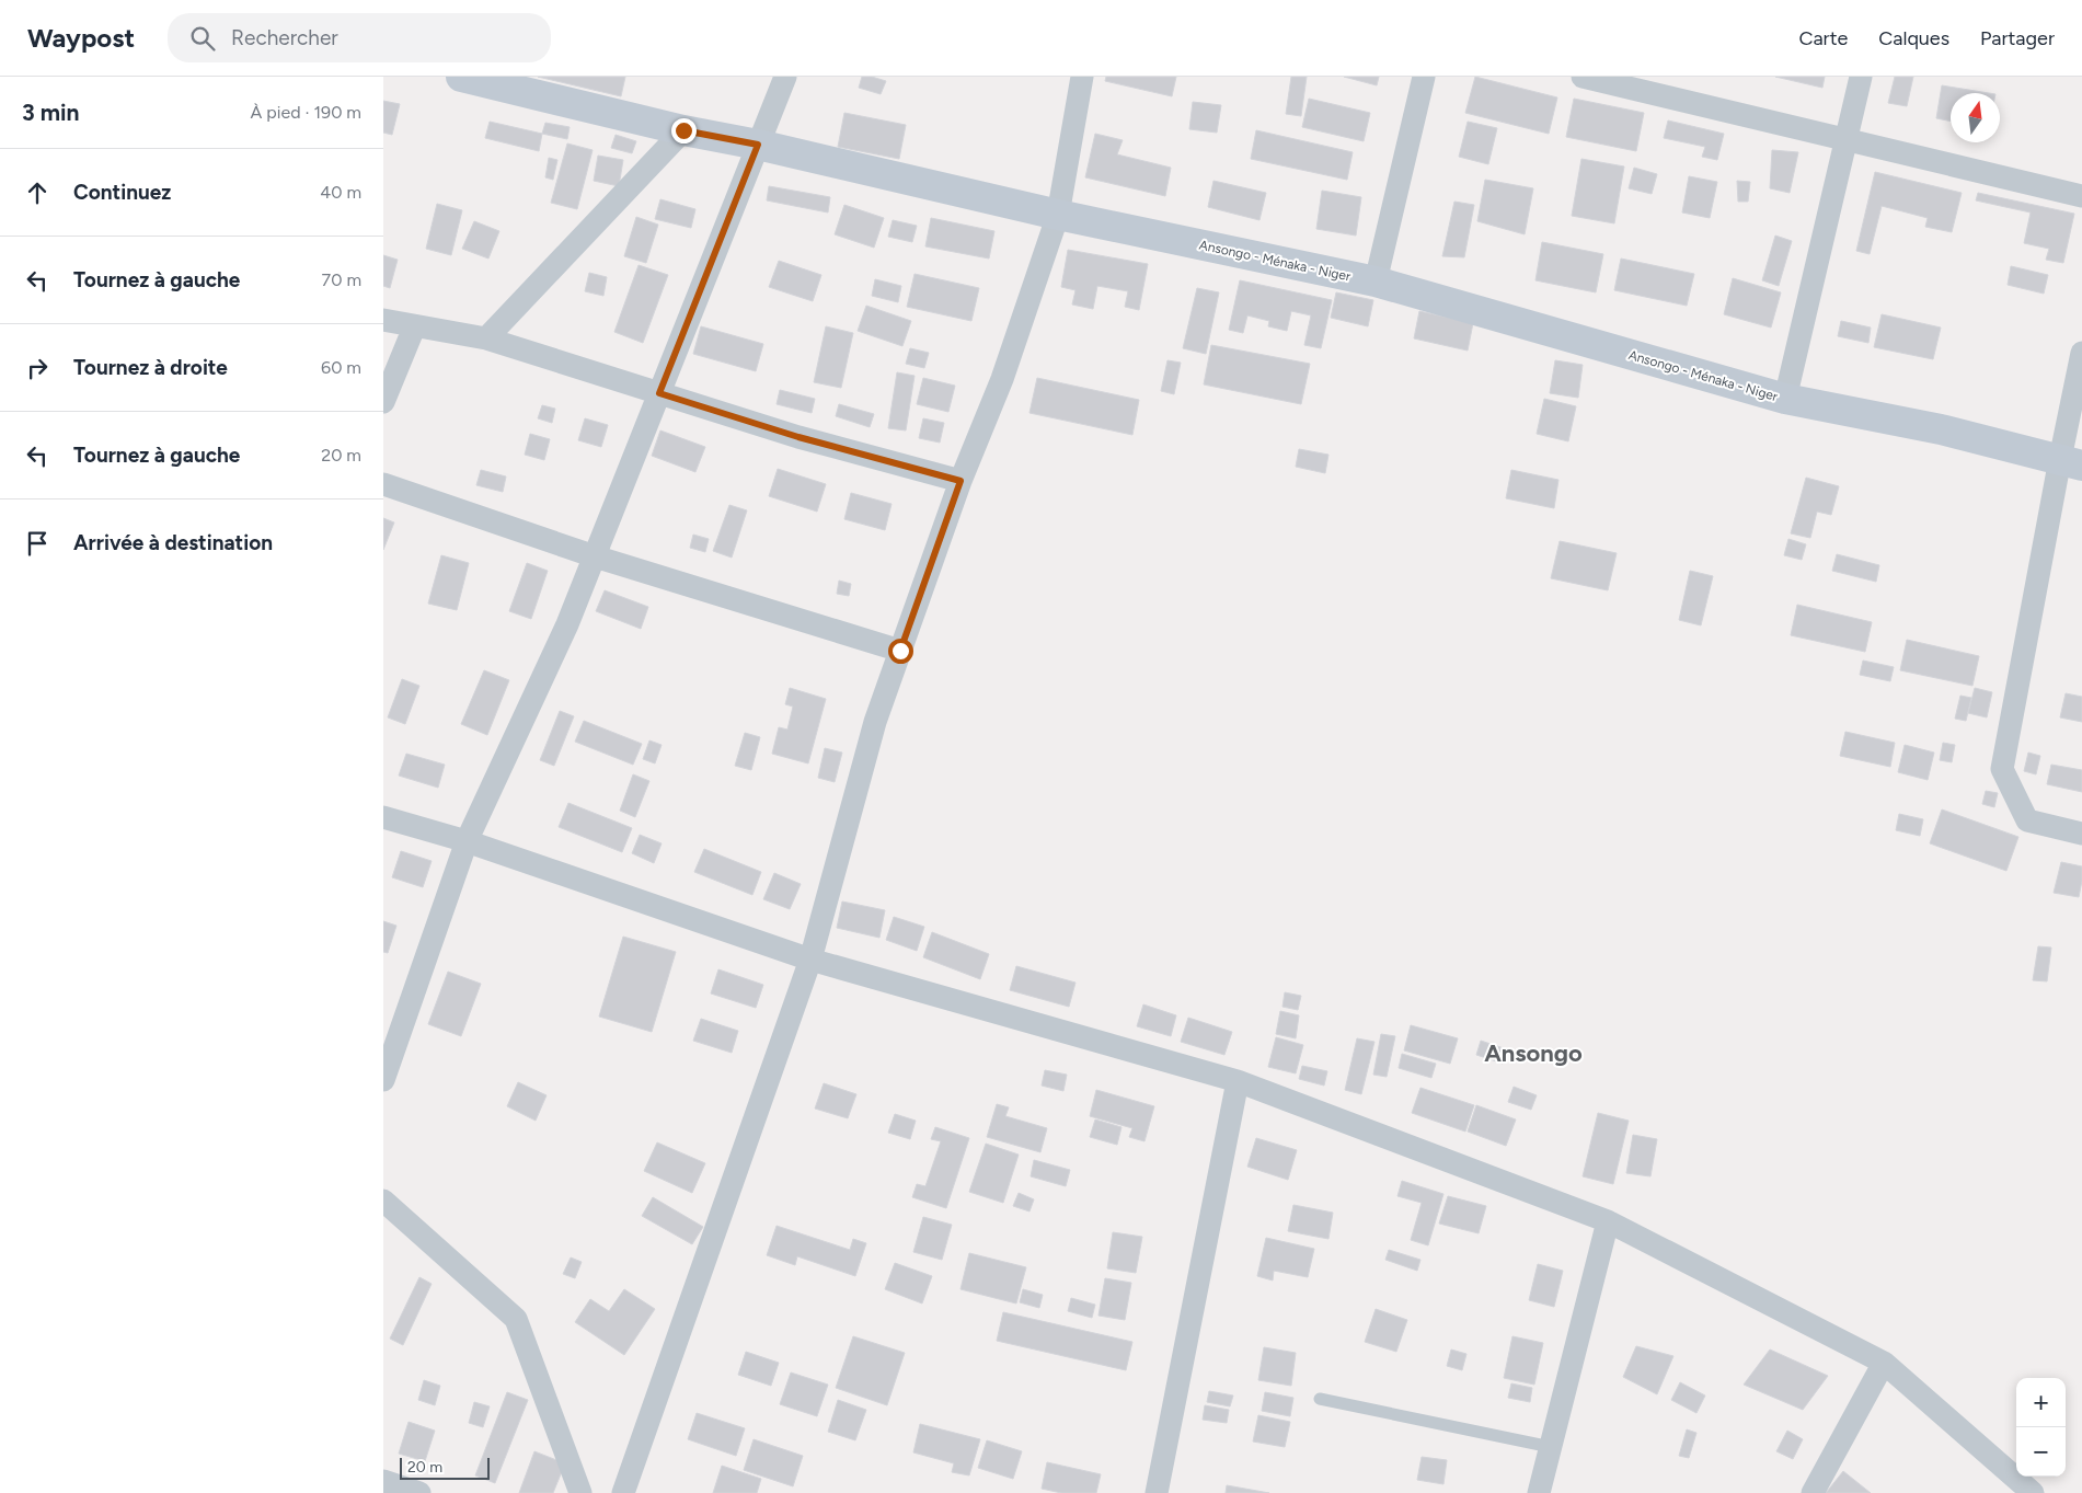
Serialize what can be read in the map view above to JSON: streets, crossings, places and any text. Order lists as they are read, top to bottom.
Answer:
{
  "streets": {
    "main road": ["Ansongo - Ménaka - Niger"]
  },
  "districts": ["Ansongo"],
  "scale_bar": "20 m",
  "north": "top",
  "page": {
    "header": "Waypost",
    "search": "Rechercher",
    "nav": ["Carte", "Calques", "Partager"],
    "heading": ["3 min", "À pied · 190 m"],
    "list": [
      ["Continuez", "40 m"],
      ["Tournez à gauche", "70 m"],
      ["Tournez à droite", "60 m"],
      ["Tournez à gauche", "20 m"],
      "Arrivée à destination"
    ],
    "map_buttons": ["+", "−"],
    "scale": "20 m"
  }
}
